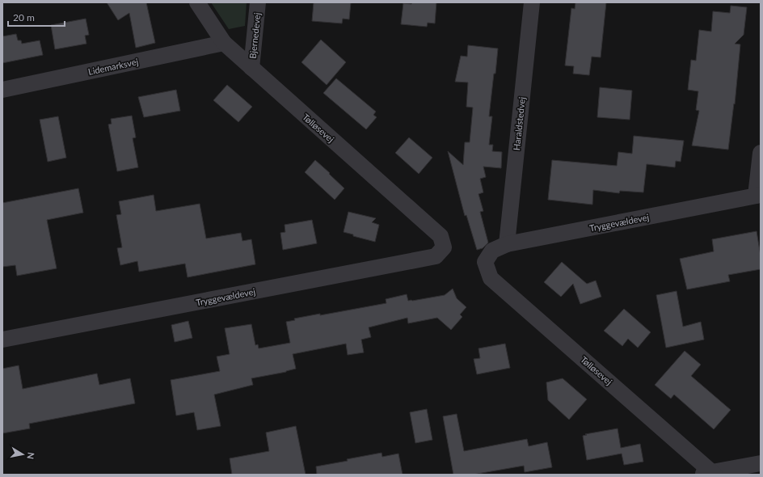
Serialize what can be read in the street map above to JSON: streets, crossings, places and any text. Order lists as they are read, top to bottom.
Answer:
{
  "streets": {
    "street": [
      "Bjernedevej",
      "Lidemarksvej",
      "Haraldstedvej",
      "Tølløsevej",
      "Tryggevældevej"
    ]
  },
  "crossings": [
    ["Bjernedevej", "Tølløsevej"],
    ["Lidemarksvej", "Tølløsevej"],
    ["Haraldstedvej", "Tryggevældevej"],
    ["Tølløsevej", "Tryggevældevej"]
  ],
  "scale_bar": "20 m",
  "north": "right"
}
